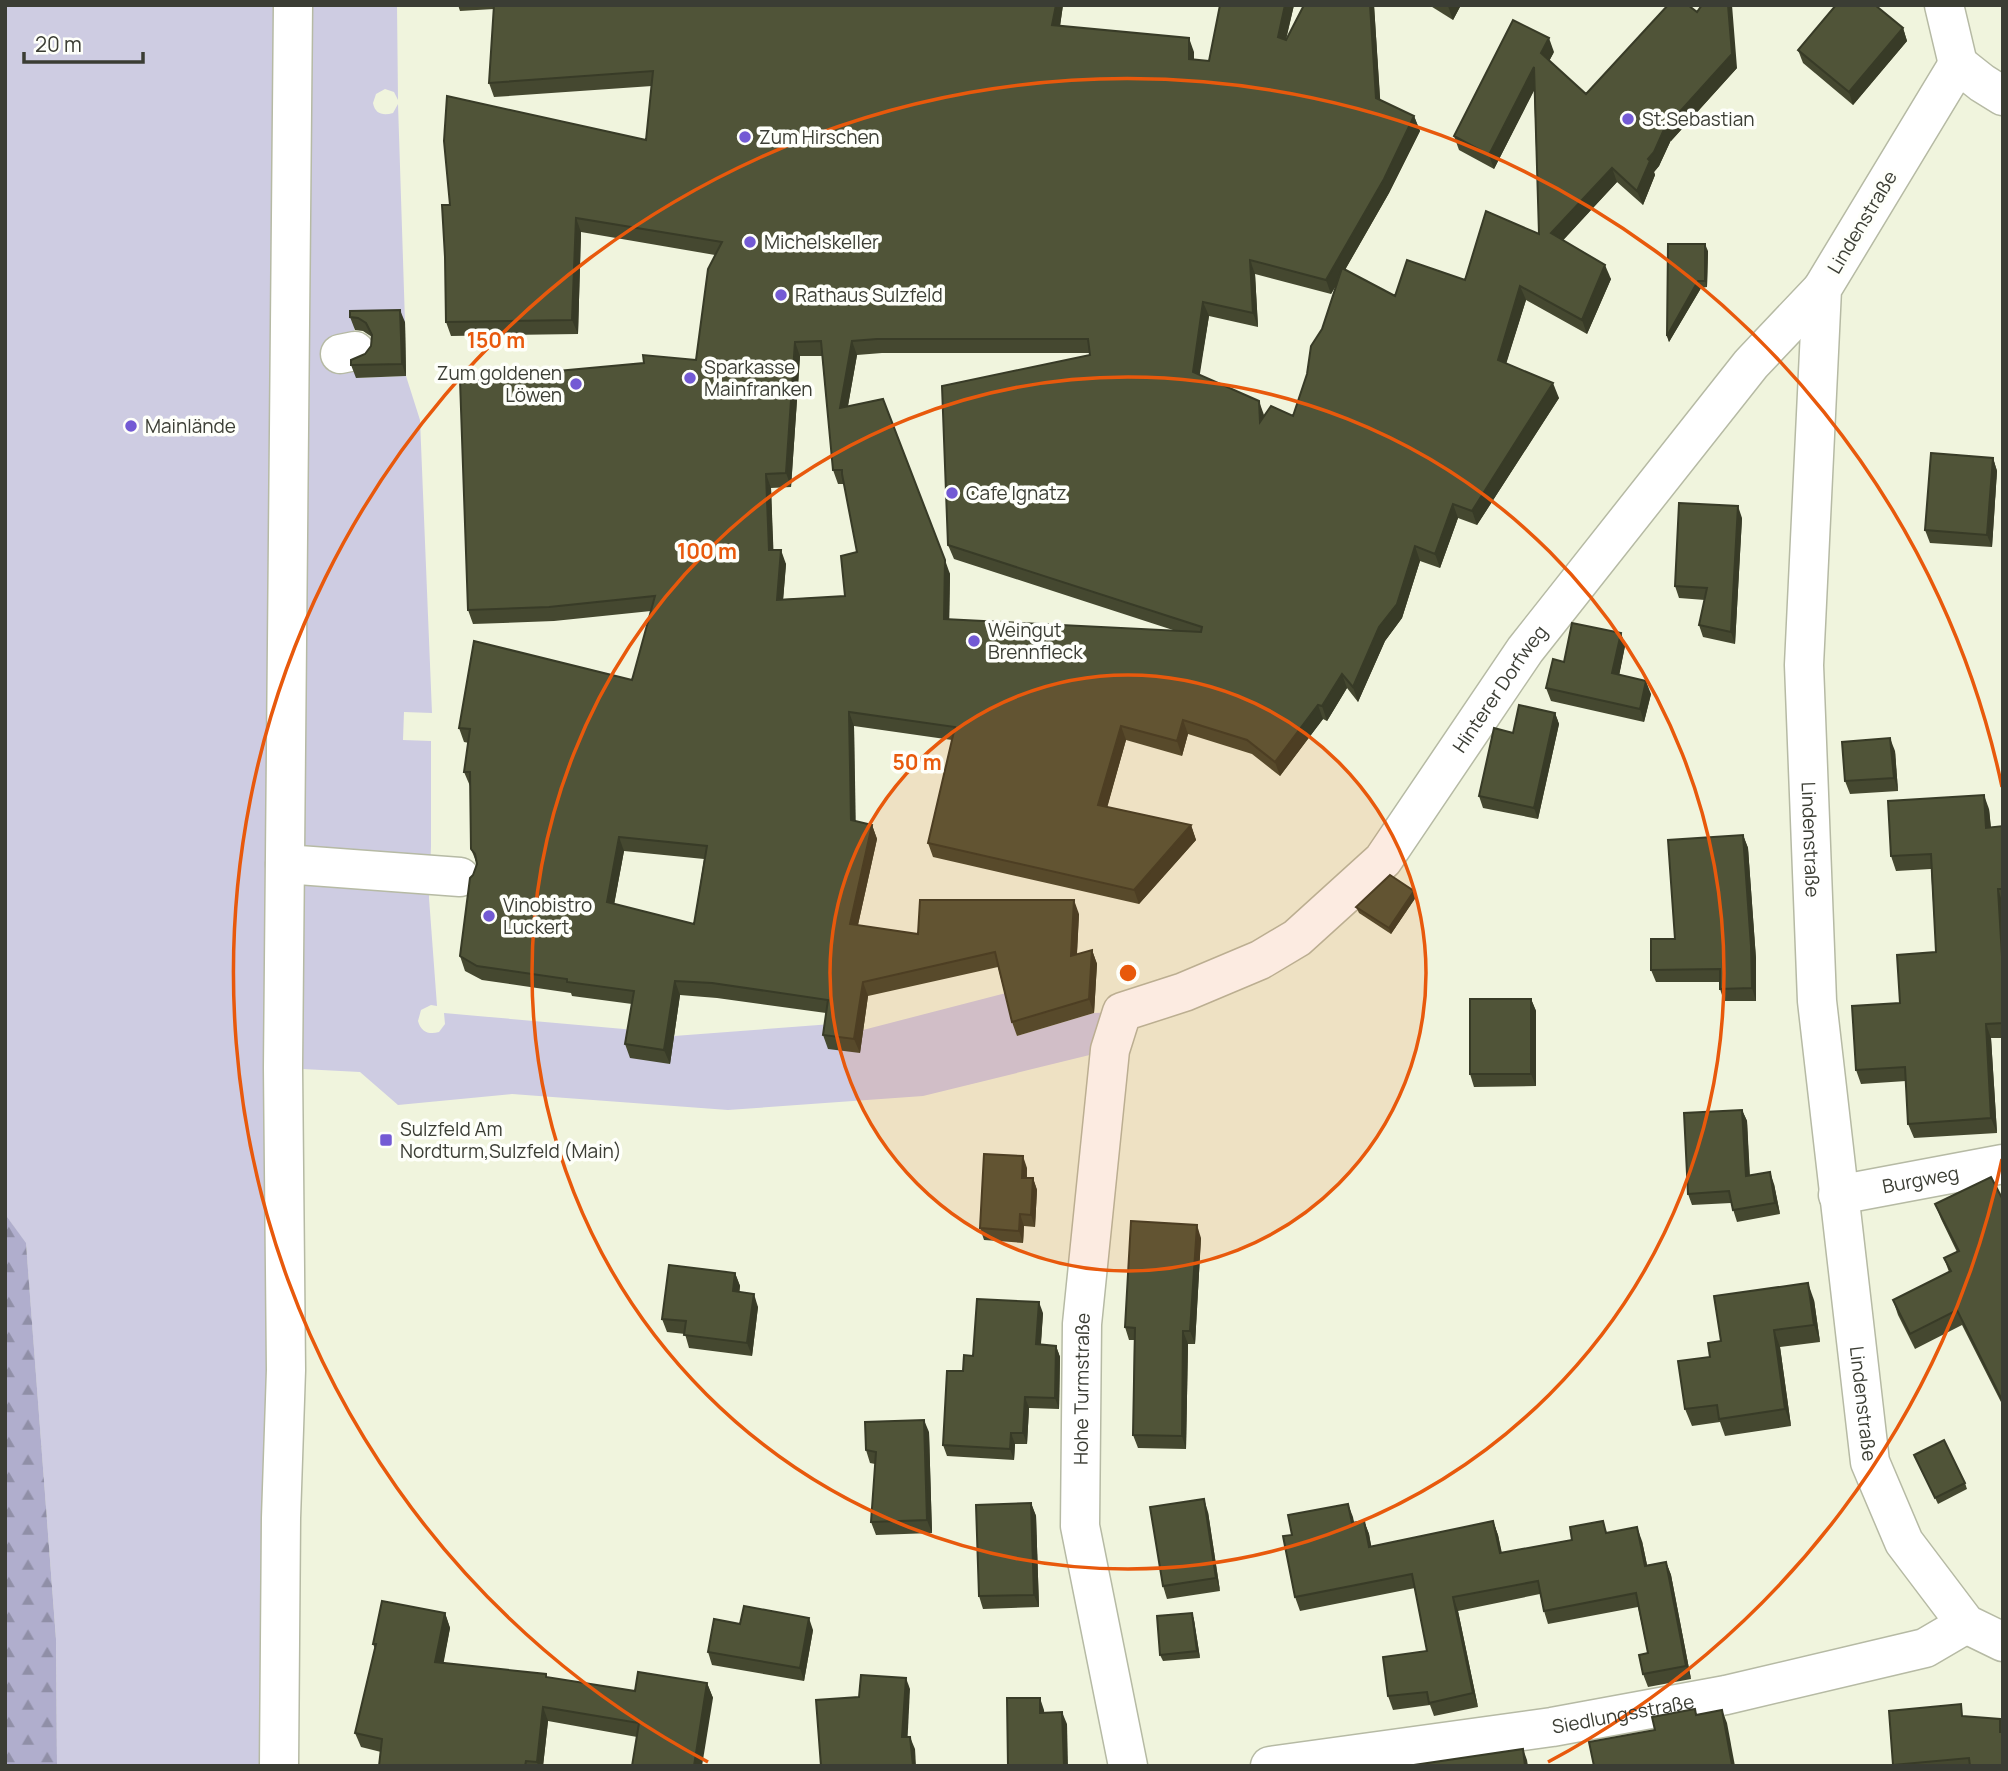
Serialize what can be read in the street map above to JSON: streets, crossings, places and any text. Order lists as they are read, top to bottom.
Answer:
{
  "streets": {
    "street": [
      "Lindenstraße",
      "Hinterer Dorfweg",
      "Burgweg",
      "Hohe Turmstraße",
      "Siedlungsstraße"
    ]
  },
  "crossings": [
    ["Lindenstraße", "Hinterer Dorfweg"],
    ["Lindenstraße", "Burgweg"],
    ["Lindenstraße", "Siedlungsstraße"],
    ["Hinterer Dorfweg", "Hohe Turmstraße"]
  ],
  "places": {
    "other": [
      "St.Sebastian",
      "Zum Hirschen",
      "Michelskeller",
      "Rathaus Sulzfeld",
      "Sparkasse Mainfranken",
      "Zum goldenen Löwen",
      "Mainlände",
      "Cafe Ignatz",
      "Weingut Brennfleck",
      "Vinobistro Luckert"
    ],
    "transit": ["Sulzfeld Am Nordturm,Sulzfeld (Main)"]
  },
  "scale_bar": "20 m",
  "rings": ["150 m", "100 m", "50 m"]
}
